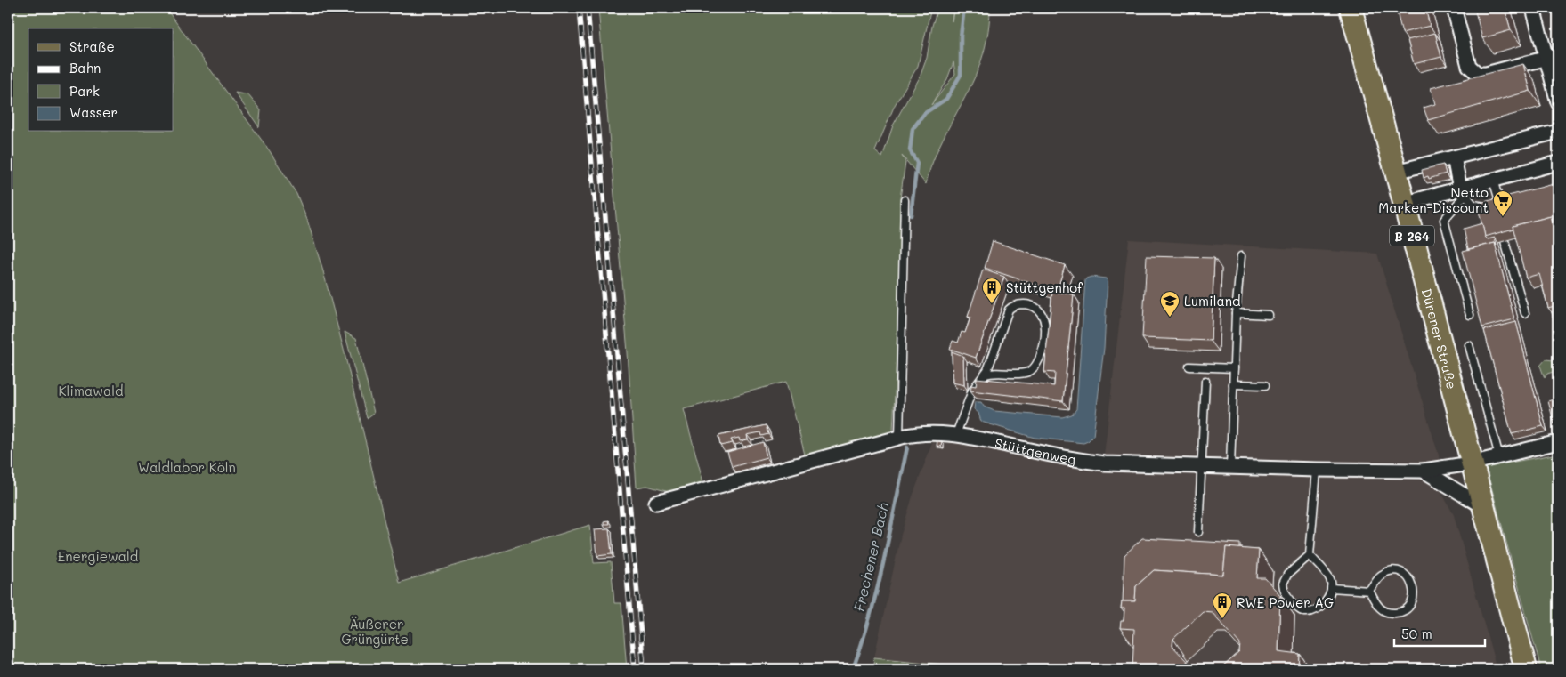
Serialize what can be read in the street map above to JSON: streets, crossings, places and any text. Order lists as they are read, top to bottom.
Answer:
{
  "streets": {
    "main road": ["B 264", "Dürener Straße"],
    "street": ["Stüttgenweg"]
  },
  "crossings": [
    ["Dürener Straße", "Stüttgenweg"]
  ],
  "water": ["Frechener Bach"],
  "parks": [
    "Klimawald",
    "Waldlabor Köln",
    "Energiewald",
    "Äußerer Grüngürtel"
  ],
  "places": {
    "supermarket": ["Netto Marken-Discount"],
    "building": ["Stüttgenhof", "RWE Power AG"],
    "school or university": ["Lumiland"]
  },
  "legend": [
    "Straße",
    "Bahn",
    "Park",
    "Wasser"
  ],
  "scale_bar": "50 m"
}
